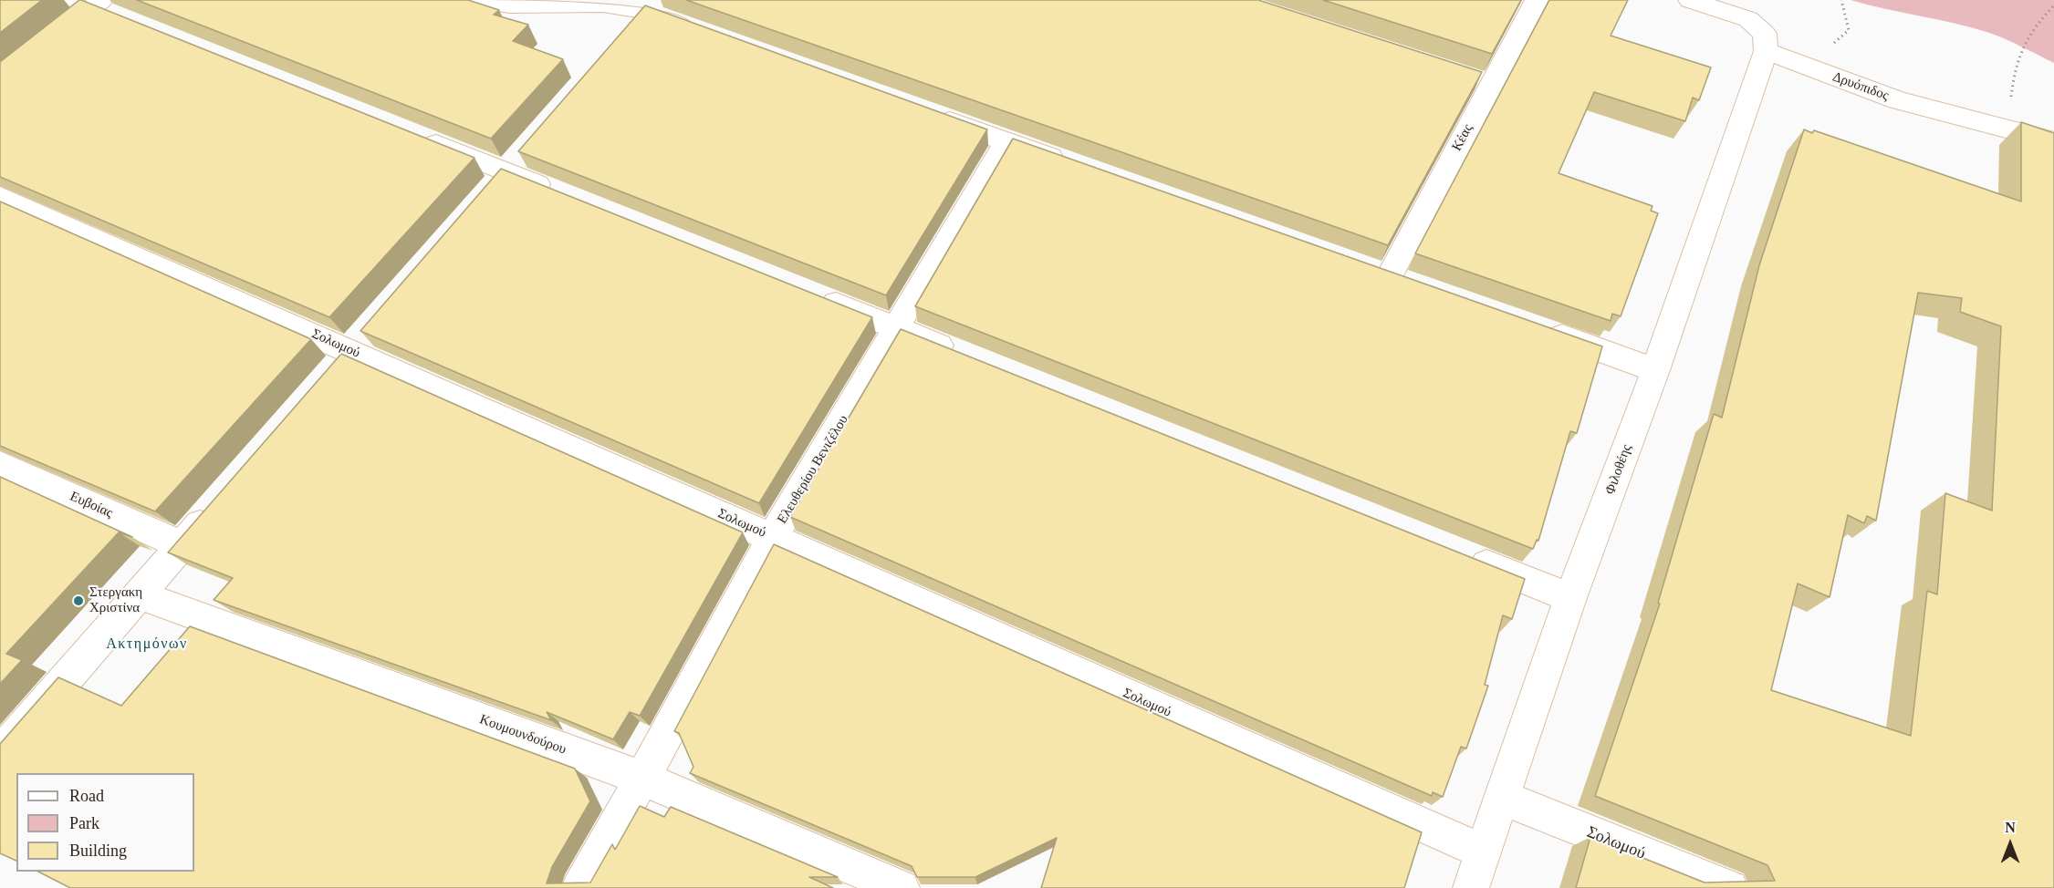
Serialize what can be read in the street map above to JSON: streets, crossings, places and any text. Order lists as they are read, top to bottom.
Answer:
{
  "streets": {
    "street": [
      "Δρυόπιδος",
      "Κέας",
      "Σολωμού",
      "Ελευθερίου Βενιζέλου",
      "Φιλοθέης",
      "Ευβοίας",
      "Κουμουνδούρου"
    ]
  },
  "crossings": [
    ["Δρυόπιδος", "Φιλοθέης"],
    ["Σολωμού", "Ελευθερίου Βενιζέλου"],
    ["Σολωμού", "Φιλοθέης"],
    ["Ελευθερίου Βενιζέλου", "Κουμουνδούρου"]
  ],
  "districts": ["Ακτημόνων"],
  "places": ["Στεργακη Χριστίνα"],
  "legend": ["Road", "Park", "Building"],
  "north": "top"
}
